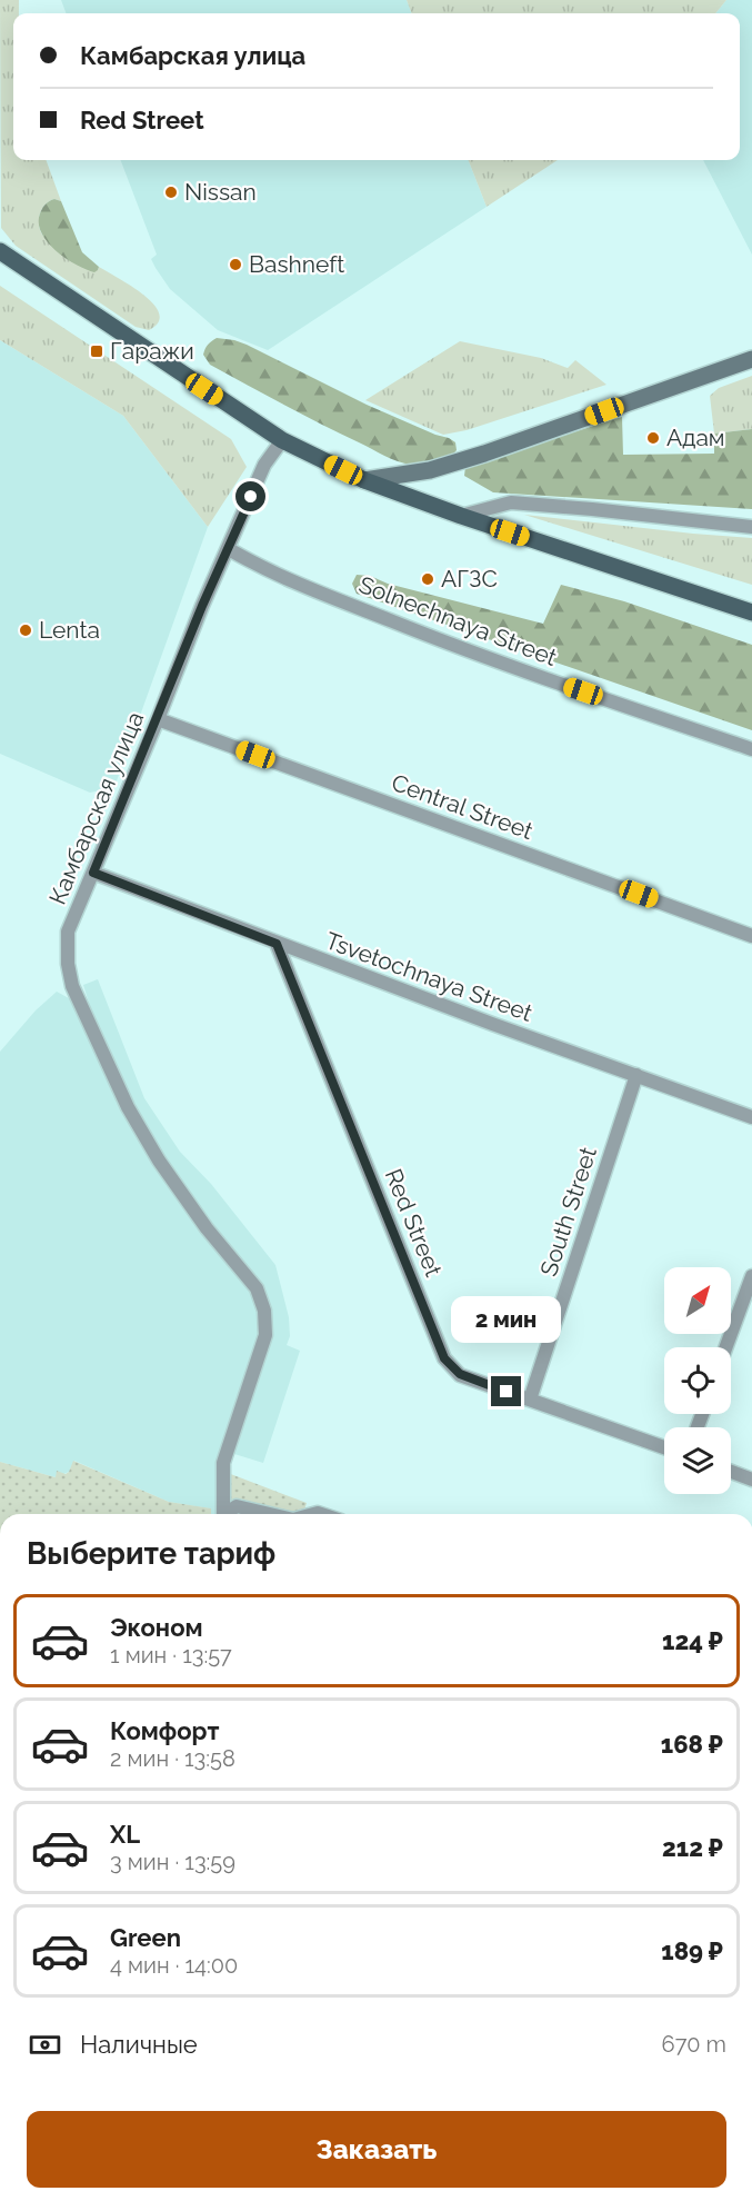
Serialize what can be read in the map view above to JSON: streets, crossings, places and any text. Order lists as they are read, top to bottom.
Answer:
{
  "streets": {
    "street": [
      "Solnechnaya Street",
      "Central Street",
      "Камбарская улица",
      "Tsvetochnaya Street",
      "South Street",
      "Red Street"
    ]
  },
  "crossings": [
    ["Solnechnaya Street", "Камбарская улица"],
    ["Central Street", "Камбарская улица"],
    ["Камбарская улица", "Tsvetochnaya Street"],
    ["Tsvetochnaya Street", "South Street"],
    ["Tsvetochnaya Street", "Red Street"],
    ["South Street", "Red Street"]
  ],
  "places": {
    "other": [
      "Nissan",
      "Bashneft",
      "Адам",
      "АГЗС",
      "Lenta"
    ],
    "transit": ["Гаражи"]
  },
  "north": "top right",
  "page": {
    "banner": ["Камбарская улица", "Red Street"],
    "bubble": "2 мин",
    "heading": "Выберите тариф",
    "list": [
      {
        "name": "Эконом",
        "note": "1 мин · 13:57",
        "value": "124 ₽"
      },
      {
        "name": "Комфорт",
        "note": "2 мин · 13:58",
        "value": "168 ₽"
      },
      {
        "name": "XL",
        "note": "3 мин · 13:59",
        "value": "212 ₽"
      },
      {
        "name": "Green",
        "note": "4 мин · 14:00",
        "value": "189 ₽"
      }
    ],
    "pay": ["Наличные", "670 m"],
    "buttons": "Заказать"
  }
}
